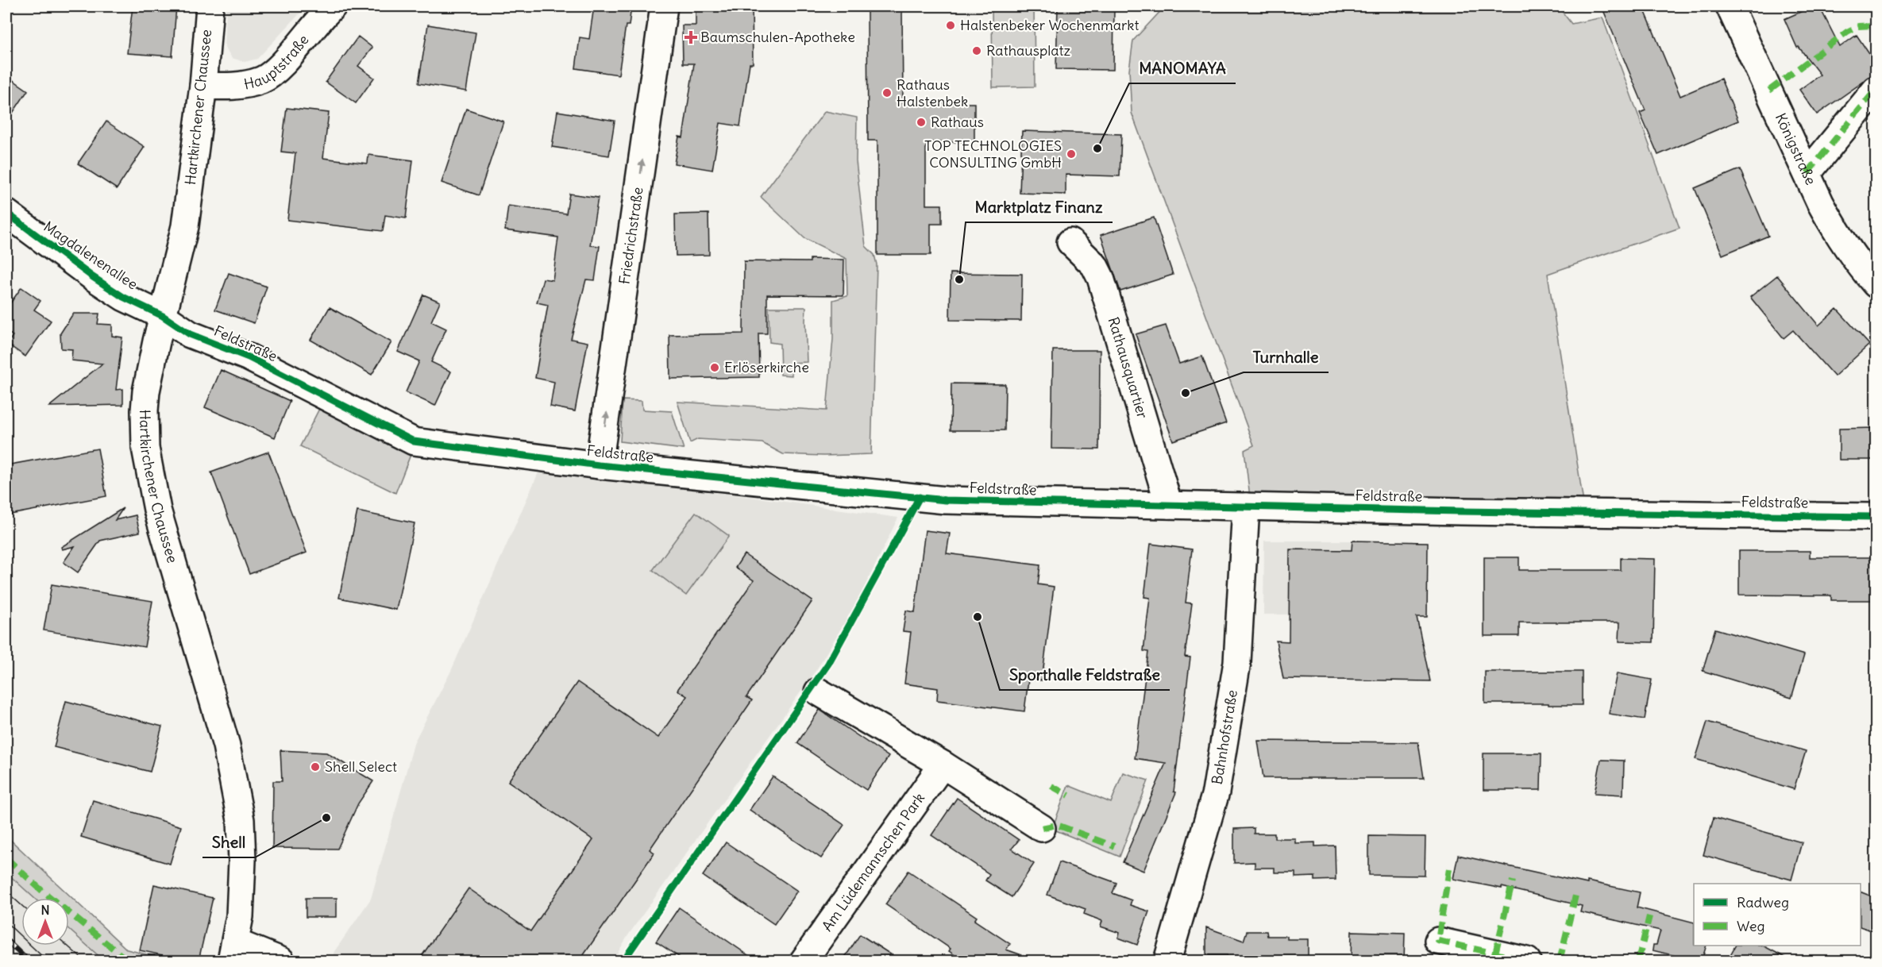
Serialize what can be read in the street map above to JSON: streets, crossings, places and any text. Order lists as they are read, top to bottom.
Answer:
{
  "streets": {
    "street": [
      "Hauptstraße",
      "Hartkirchener Chaussee",
      "Königstraße",
      "Friedrichstraße",
      "Magdalenenallee",
      "Feldstraße",
      "Rathausquartier",
      "Bahnhofstraße",
      "Am Lüdemannschen Park"
    ]
  },
  "crossings": [
    ["Hauptstraße", "Hartkirchener Chaussee"],
    ["Hartkirchener Chaussee", "Magdalenenallee"],
    ["Hartkirchener Chaussee", "Feldstraße"],
    ["Friedrichstraße", "Feldstraße"],
    ["Magdalenenallee", "Feldstraße"],
    ["Feldstraße", "Rathausquartier"],
    ["Feldstraße", "Bahnhofstraße"]
  ],
  "one_way": ["Friedrichstraße"],
  "places": {
    "other": [
      "Halstenbeker Wochenmarkt",
      "Rathausplatz",
      "Rathaus Halstenbek",
      "Rathaus",
      "MANOMAYA",
      "TOP TECHNOLOGIES CONSULTING GmbH",
      "Marktplatz Finanz",
      "Erlöserkirche",
      "Turnhalle",
      "Sporthalle Feldstraße",
      "Shell Select",
      "Shell"
    ],
    "health": ["Baumschulen-Apotheke"]
  },
  "legend": ["Radweg", "Weg"],
  "north": "top"
}
